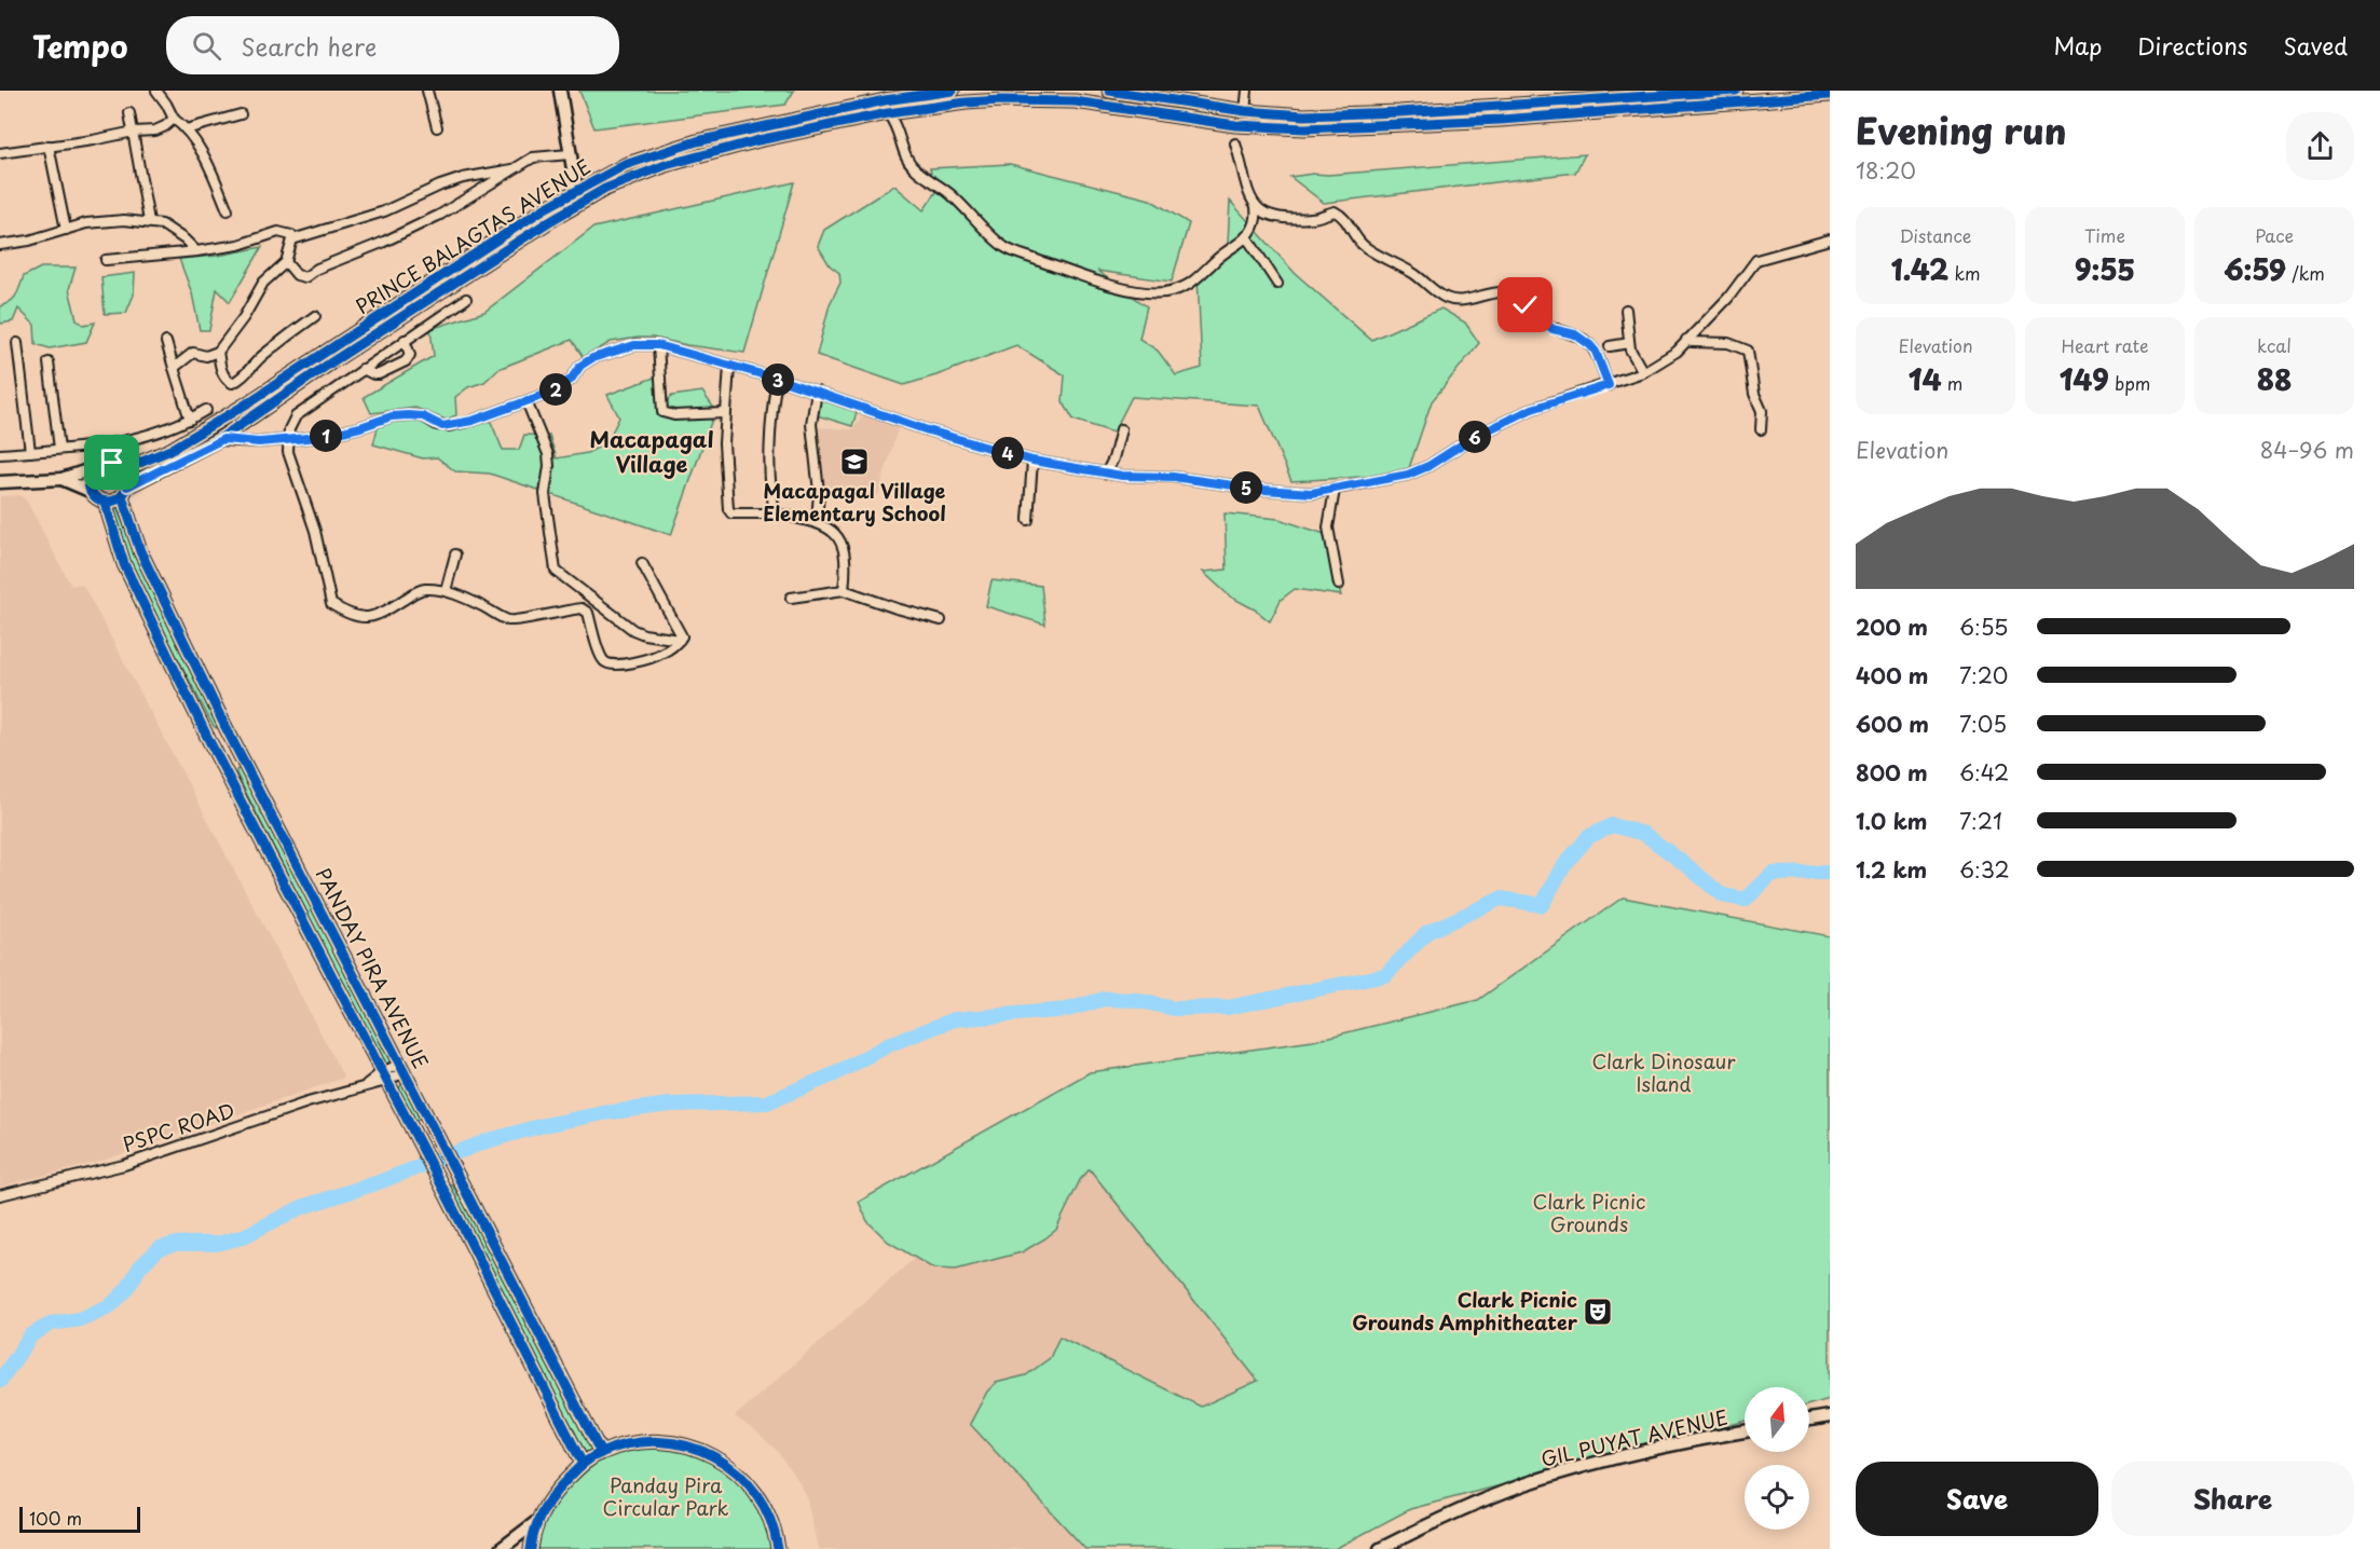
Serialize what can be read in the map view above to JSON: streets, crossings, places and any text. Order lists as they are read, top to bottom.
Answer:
{
  "streets": {
    "main road": ["PRINCE BALAGTAS AVENUE", "PANDAY PIRA AVENUE", "GIL PUYAT AVENUE"],
    "street": ["PSPC ROAD"]
  },
  "crossings": [
    ["PRINCE BALAGTAS AVENUE", "PANDAY PIRA AVENUE"],
    ["PANDAY PIRA AVENUE", "PSPC ROAD"]
  ],
  "districts": ["Macapagal Village"],
  "parks": ["Clark Dinosaur Island", "Clark Picnic Grounds", "Panday Pira Circular Park"],
  "places": {
    "school or university": ["Macapagal Village Elementary School"],
    "theatre": ["Clark Picnic Grounds Amphitheater"]
  },
  "scale_bar": "100 m",
  "north": "top",
  "page": {
    "header": "Tempo",
    "search": "Search here",
    "nav": ["Map", "Directions", "Saved"],
    "heading": ["Evening run", "18:20"],
    "stats": [
      ["Distance", "1.42 km"],
      ["Time", "9:55"],
      ["Pace", "6:59 /km"],
      ["Elevation", "14 m"],
      ["Heart rate", "149 bpm"],
      ["kcal", "88"]
    ],
    "pins": [
      "3",
      "2",
      "1",
      "6",
      "4",
      "5"
    ],
    "chart": ["Elevation", "84–96 m"],
    "list": [
      {
        "name": "200 m",
        "note": "6:55"
      },
      {
        "name": "400 m",
        "note": "7:20"
      },
      {
        "name": "600 m",
        "note": "7:05"
      },
      {
        "name": "800 m",
        "note": "6:42"
      },
      {
        "name": "1.0 km",
        "note": "7:21"
      },
      {
        "name": "1.2 km",
        "note": "6:32"
      }
    ],
    "buttons": ["Save", "Share"],
    "scale": "100 m"
  }
}
